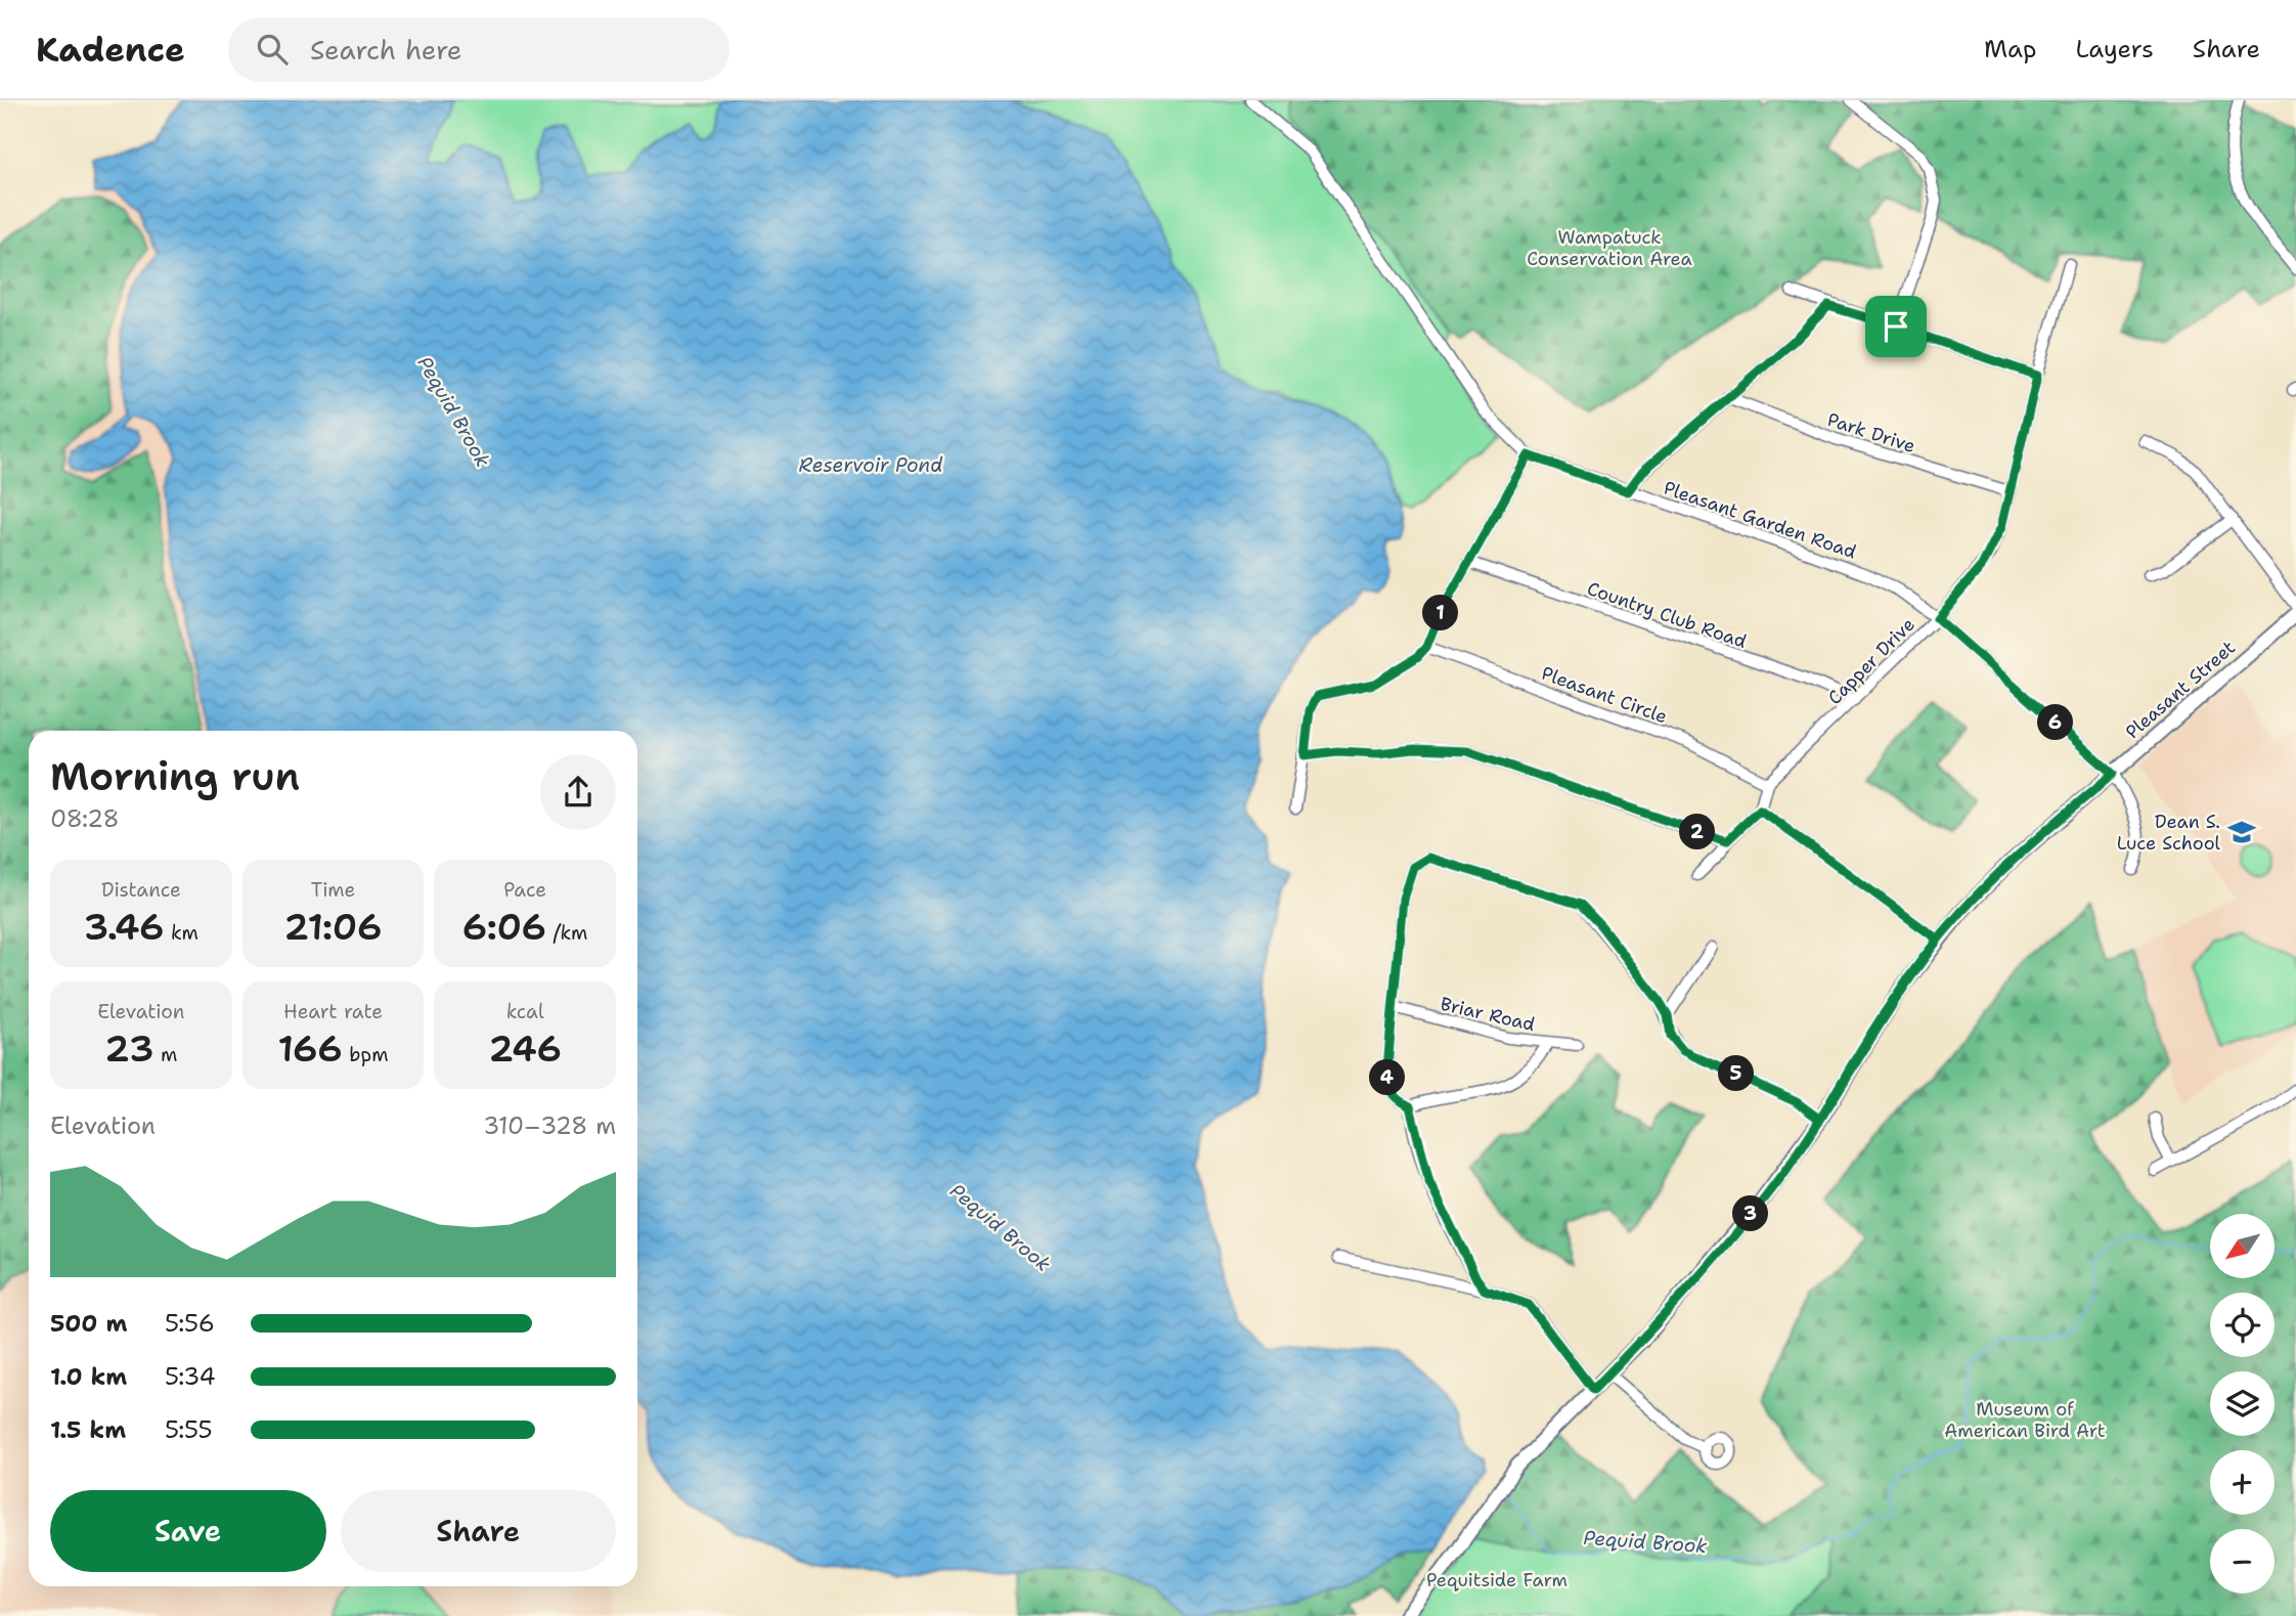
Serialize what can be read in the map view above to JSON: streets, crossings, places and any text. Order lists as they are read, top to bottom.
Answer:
{
  "streets": {
    "main road": ["Pleasant Street"],
    "street": [
      "Park Drive",
      "Pleasant Garden Road",
      "Country Club Road",
      "Capper Drive",
      "Pleasant Circle",
      "Briar Road"
    ]
  },
  "crossings": [
    ["Park Drive", "Capper Drive"],
    ["Pleasant Garden Road", "Capper Drive"],
    ["Pleasant Garden Road", "Pleasant Street"],
    ["Country Club Road", "Capper Drive"],
    ["Capper Drive", "Pleasant Circle"]
  ],
  "water": ["Pequid Brook", "Reservoir Pond"],
  "parks": ["Wampatuck Conservation Area", "Museum of American Bird Art", "Pequitside Farm"],
  "places": {
    "school or university": ["Dean S. Luce School"]
  },
  "north": "bottom left",
  "page": {
    "header": "Kadence",
    "search": "Search here",
    "nav": ["Map", "Layers", "Share"],
    "pins": [
      "1",
      "6",
      "2",
      "5",
      "4",
      "3"
    ],
    "heading": ["Morning run", "08:28"],
    "stats": [
      ["Distance", "3.46 km"],
      ["Time", "21:06"],
      ["Pace", "6:06 /km"],
      ["Elevation", "23 m"],
      ["Heart rate", "166 bpm"],
      ["kcal", "246"]
    ],
    "chart": ["Elevation", "310–328 m"],
    "map_buttons": ["+", "−"],
    "list": [
      {
        "name": "500 m",
        "note": "5:56"
      },
      {
        "name": "1.0 km",
        "note": "5:34"
      },
      {
        "name": "1.5 km",
        "note": "5:55"
      }
    ],
    "buttons": ["Save", "Share"]
  }
}
